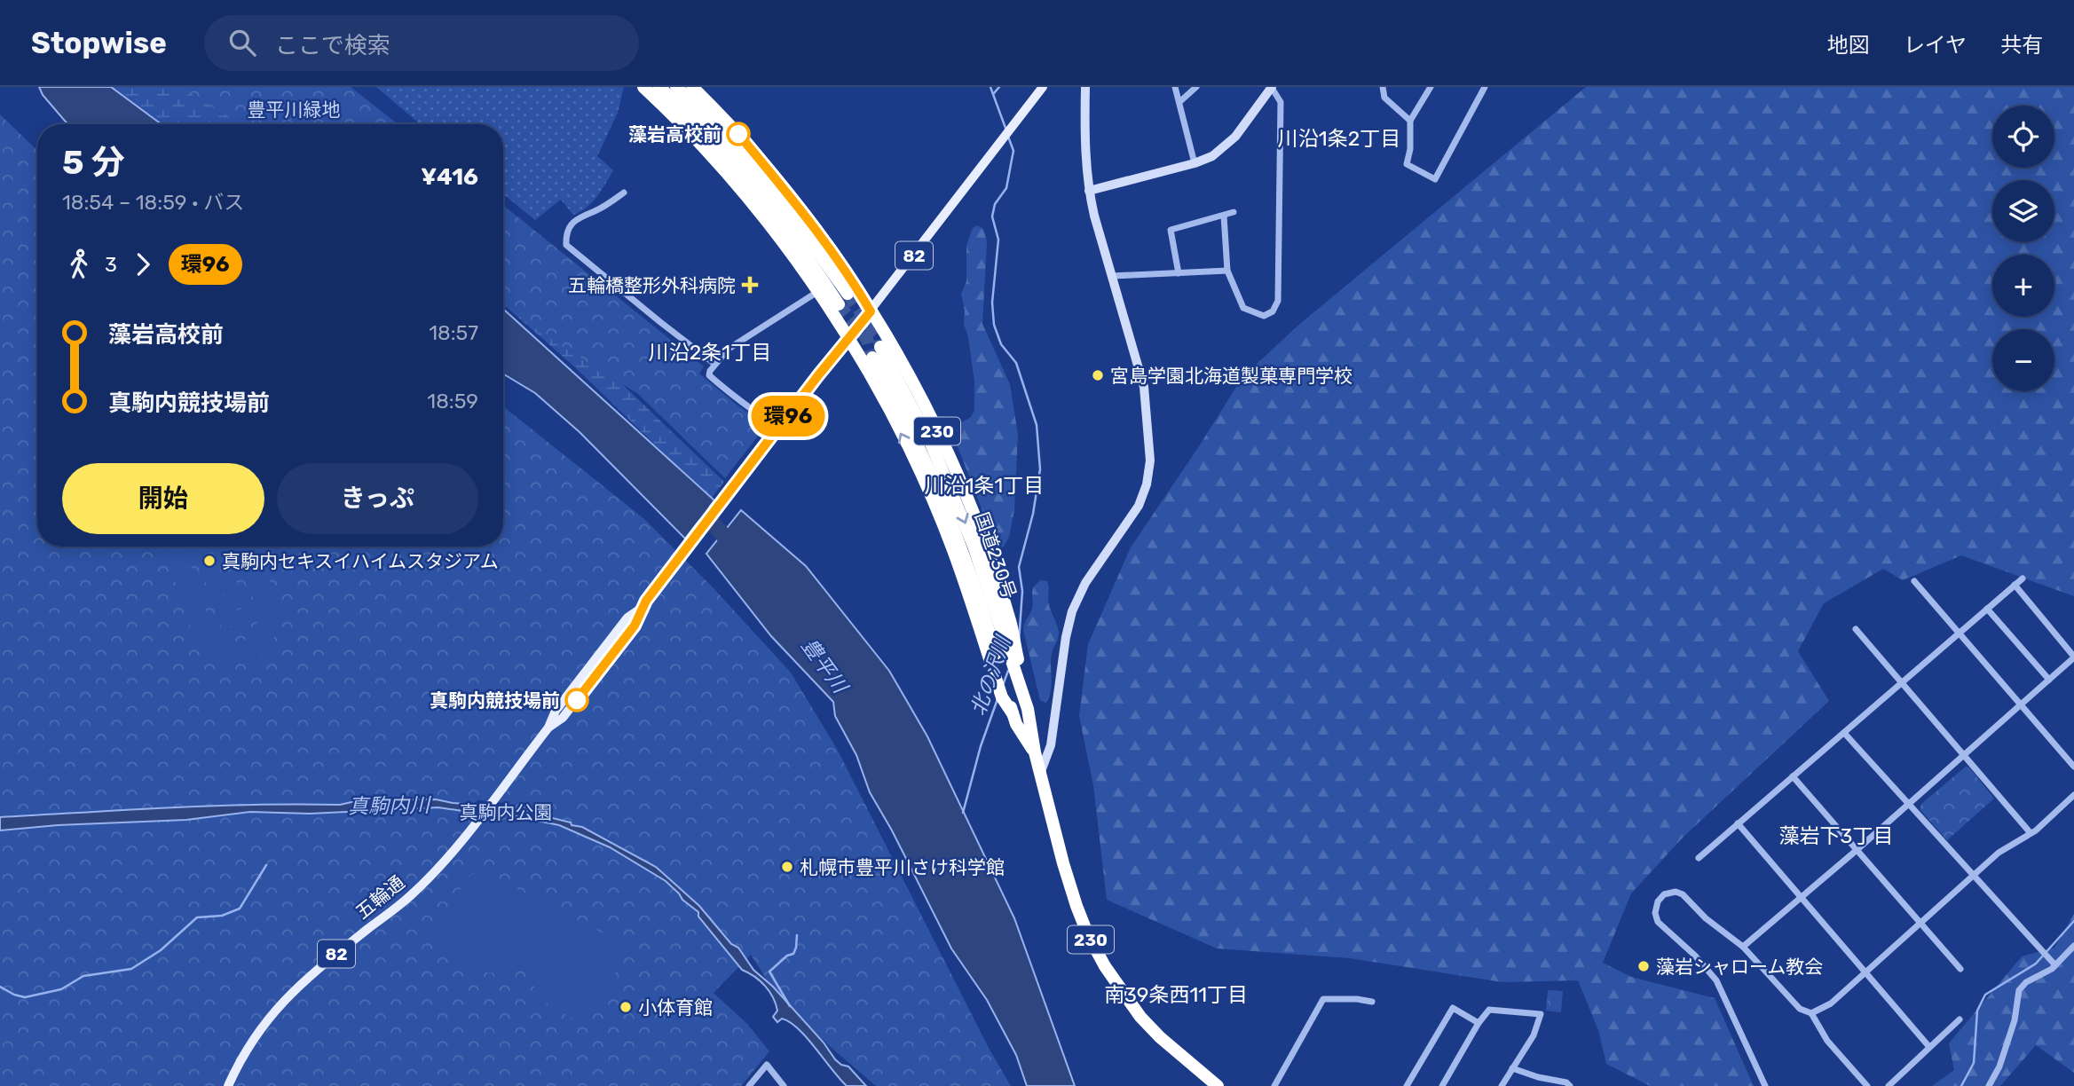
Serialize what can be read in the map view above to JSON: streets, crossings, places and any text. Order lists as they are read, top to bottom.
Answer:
{
  "streets": {
    "highway": ["230", "国道230号"],
    "main road": ["82", "五輪通"]
  },
  "crossings": [
    ["82", "230"],
    ["82", "五輪通"],
    ["230", "国道230号"]
  ],
  "districts": [
    "川沿1条2丁目",
    "川沿2条1丁目",
    "川沿1条1丁目",
    "藻岩下3丁目",
    "南39条西11丁目"
  ],
  "water": ["豊平川", "北の沢川", "真駒内川"],
  "parks": ["豊平川緑地", "真駒内公園"],
  "places": {
    "other": [
      "藻岩高校前",
      "宮島学園北海道製菓専門学校",
      "真駒内セキスイハイムスタジアム",
      "真駒内競技場前",
      "札幌市豊平川さけ科学館",
      "藻岩シャローム教会",
      "小体育館"
    ],
    "health": ["五輪橋整形外科病院"]
  },
  "lines": ["bus line 環96"],
  "page": {
    "header": "Stopwise",
    "search": "ここで検索",
    "nav": ["地図", "レイヤ", "共有"],
    "on_map": "環96",
    "map_buttons": ["+", "−"],
    "heading": ["5 分", "18:54 – 18:59 · バス", "¥416"],
    "legs": ["3", "環96"],
    "list": [
      {
        "name": "藻岩高校前",
        "value": "18:57"
      },
      {
        "name": "真駒内競技場前",
        "value": "18:59"
      }
    ],
    "buttons": ["開始", "きっぷ"]
  }
}
